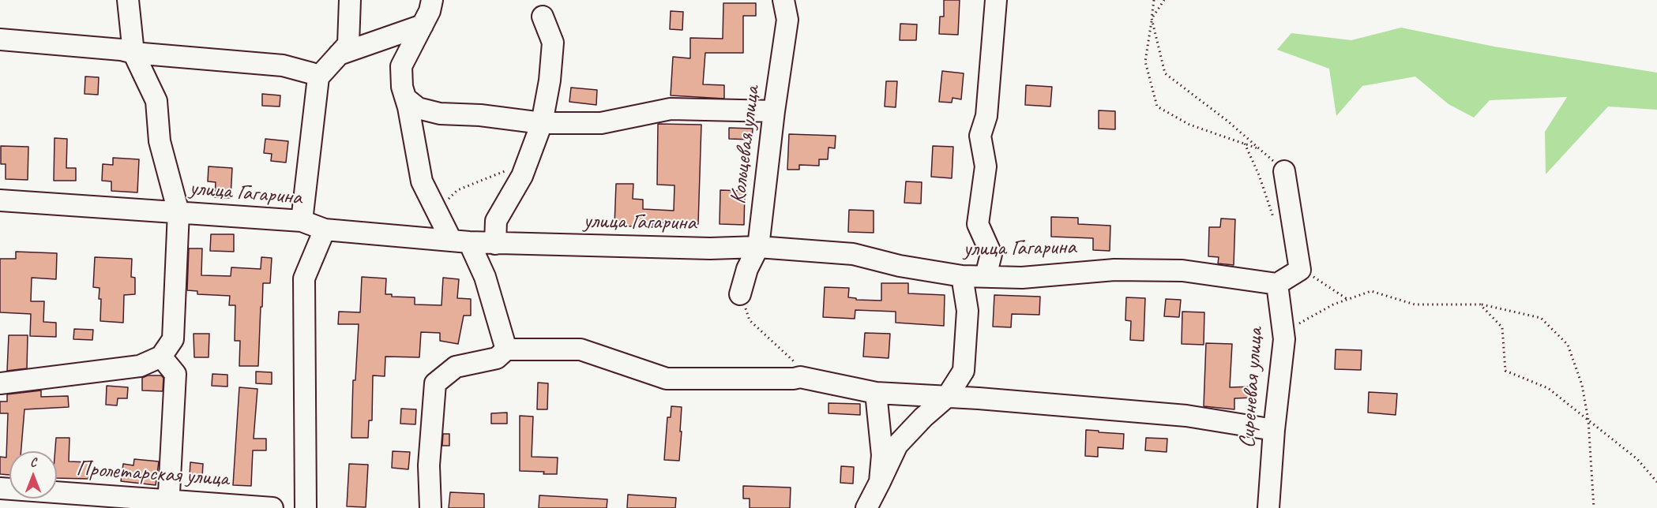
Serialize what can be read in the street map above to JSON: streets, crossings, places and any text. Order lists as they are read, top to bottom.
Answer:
{
  "streets": {
    "street": [
      "Кольцевая улица",
      "улица Гагарина",
      "Сиреневая улица",
      "Пролетарская улица"
    ]
  },
  "crossings": [
    ["Кольцевая улица", "улица Гагарина"],
    ["улица Гагарина", "Сиреневая улица"]
  ],
  "north": "top"
}
